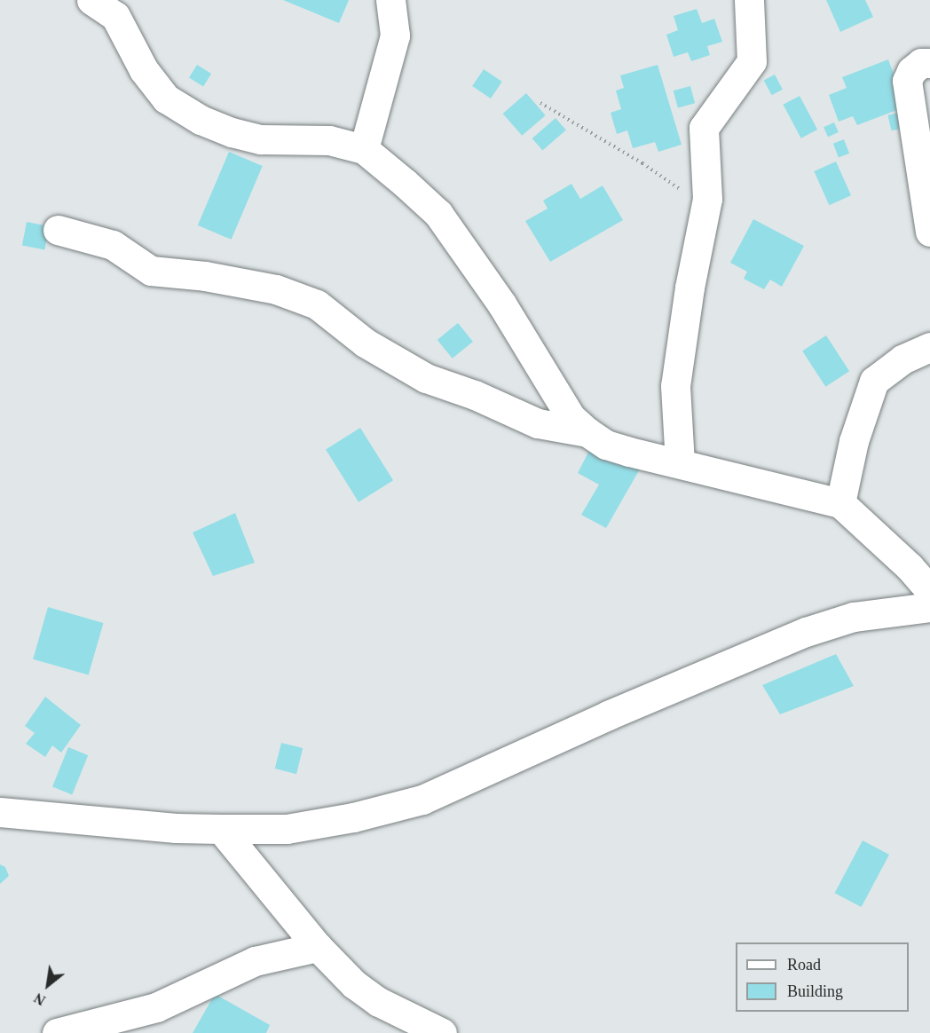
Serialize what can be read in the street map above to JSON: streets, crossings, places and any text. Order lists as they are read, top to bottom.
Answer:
{
  "legend": ["Road", "Building"],
  "north": "bottom left"
}
